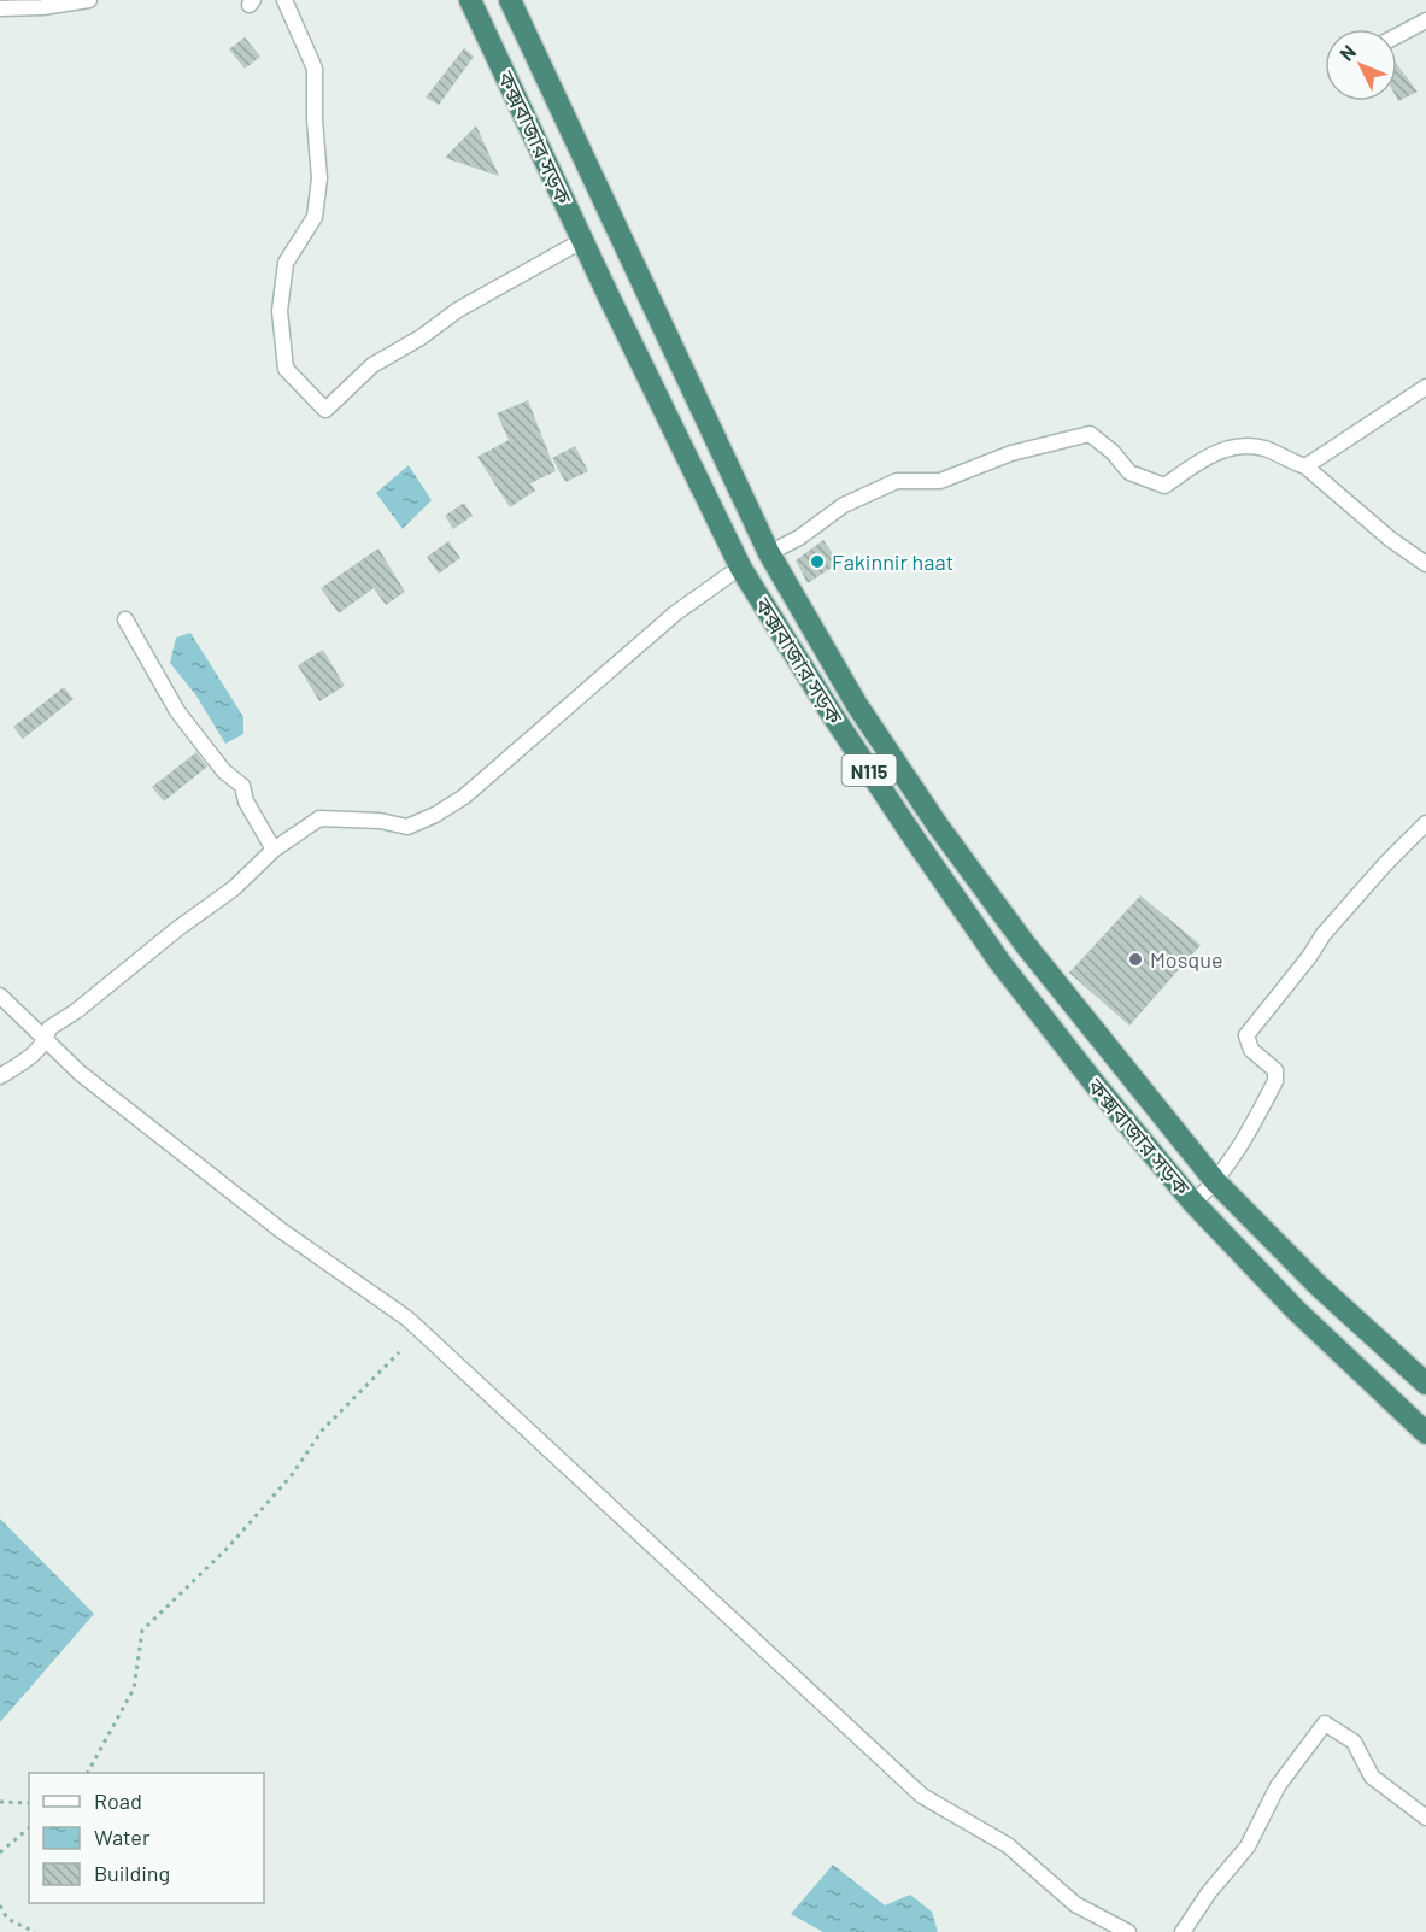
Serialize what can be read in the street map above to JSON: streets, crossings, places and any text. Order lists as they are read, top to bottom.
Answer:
{
  "streets": {
    "highway": ["কক্সবাজার সড়ক", "N115"]
  },
  "places": ["Fakinnir haat", "Mosque"],
  "legend": ["Road", "Water", "Building"],
  "north": "top left"
}
